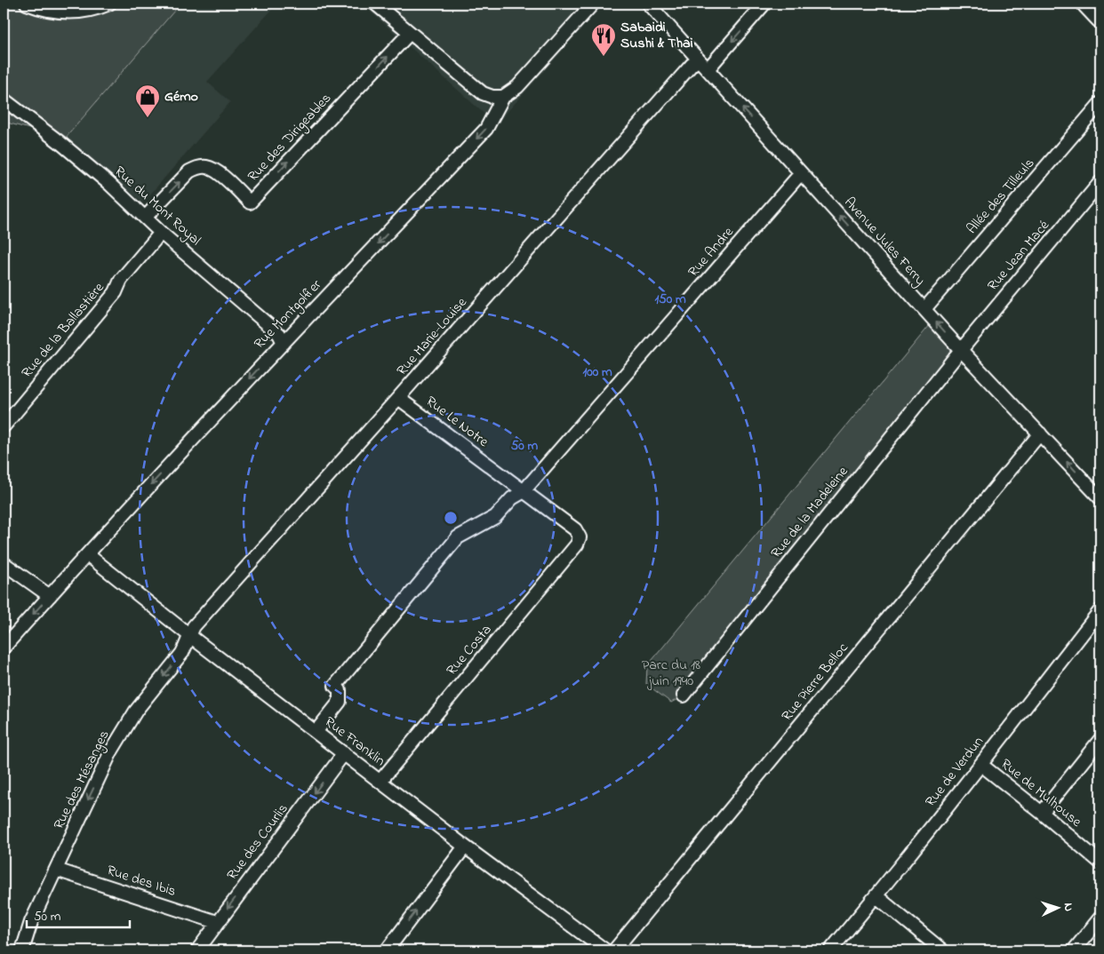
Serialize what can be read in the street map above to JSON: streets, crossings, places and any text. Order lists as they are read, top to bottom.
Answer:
{
  "streets": {
    "street": [
      "Rue des Dirigeables",
      "Allée des Tilleuls",
      "Rue du Mont Royal",
      "Avenue Jules Ferry",
      "Rue Andre",
      "Rue Jean Macé",
      "Rue Montgolfier",
      "Rue de la Ballastière",
      "Rue Marie-Louise",
      "Rue Le Notre",
      "Rue de la Madeleine",
      "Rue Costa",
      "Rue Pierre Belloc",
      "Rue Franklin",
      "Rue de Verdun",
      "Rue des Mésanges",
      "Rue de Mulhouse",
      "Rue des Courlis",
      "Rue des Ibis"
    ]
  },
  "crossings": [
    ["Rue des Dirigeables", "Rue du Mont Royal"],
    ["Allée des Tilleuls", "Avenue Jules Ferry"],
    ["Rue du Mont Royal", "Rue Montgolfier"],
    ["Rue du Mont Royal", "Rue de la Ballastière"],
    ["Avenue Jules Ferry", "Rue Andre"],
    ["Avenue Jules Ferry", "Rue Jean Macé"],
    ["Avenue Jules Ferry", "Rue Marie-Louise"],
    ["Avenue Jules Ferry", "Rue de la Madeleine"],
    ["Avenue Jules Ferry", "Rue Pierre Belloc"],
    ["Rue Andre", "Rue Le Notre"],
    ["Rue Andre", "Rue Franklin"],
    ["Rue Jean Macé", "Rue de la Madeleine"],
    ["Rue Montgolfier", "Rue Franklin"],
    ["Rue Marie-Louise", "Rue Le Notre"],
    ["Rue Marie-Louise", "Rue Franklin"],
    ["Rue Marie-Louise", "Rue des Mésanges"],
    ["Rue Le Notre", "Rue Costa"],
    ["Rue Costa", "Rue Franklin"],
    ["Rue Franklin", "Rue des Mésanges"],
    ["Rue Franklin", "Rue des Courlis"],
    ["Rue de Verdun", "Rue de Mulhouse"],
    ["Rue des Mésanges", "Rue des Ibis"],
    ["Rue des Courlis", "Rue des Ibis"]
  ],
  "one_way": [
    "Rue des Dirigeables",
    "Avenue Jules Ferry",
    "Rue Montgolfier",
    "Rue des Mésanges",
    "Rue des Courlis"
  ],
  "parks": ["Parc du 18 juin 1940"],
  "places": {
    "restaurant": ["Sabaidi Sushi & Thai"],
    "shop": ["Gémo"]
  },
  "scale_bar": "50 m",
  "north": "right",
  "rings": ["150 m", "100 m", "50 m"]
}
